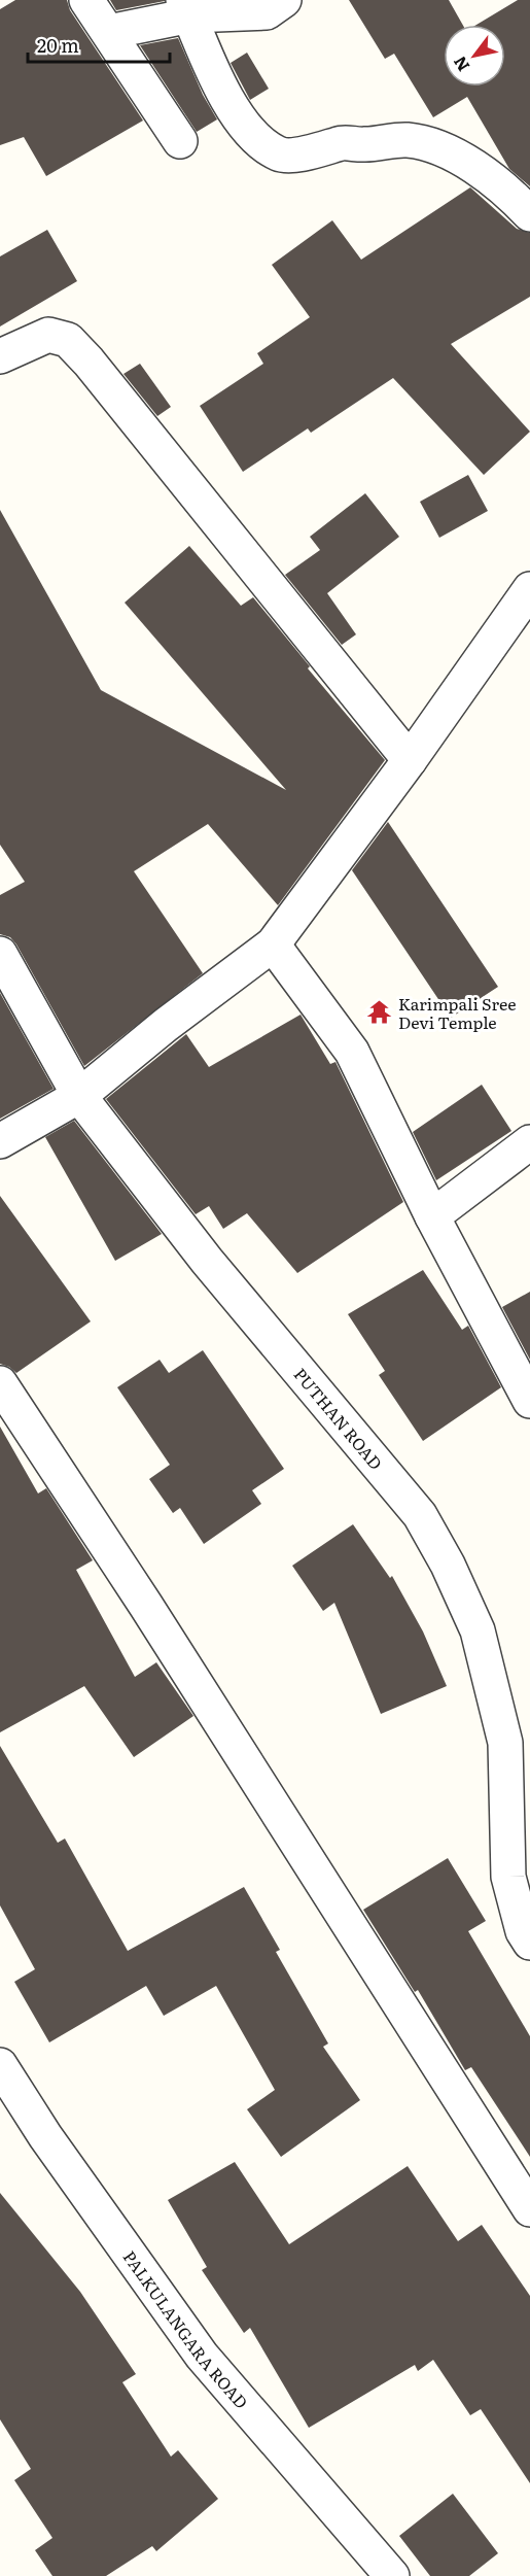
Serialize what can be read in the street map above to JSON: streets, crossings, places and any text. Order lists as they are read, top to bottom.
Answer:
{
  "streets": {
    "street": ["PUTHAN ROAD", "PALKULANGARA ROAD"]
  },
  "places": {
    "temple": ["Karimpali Sree Devi Temple"]
  },
  "scale_bar": "20 m",
  "north": "bottom left"
}
